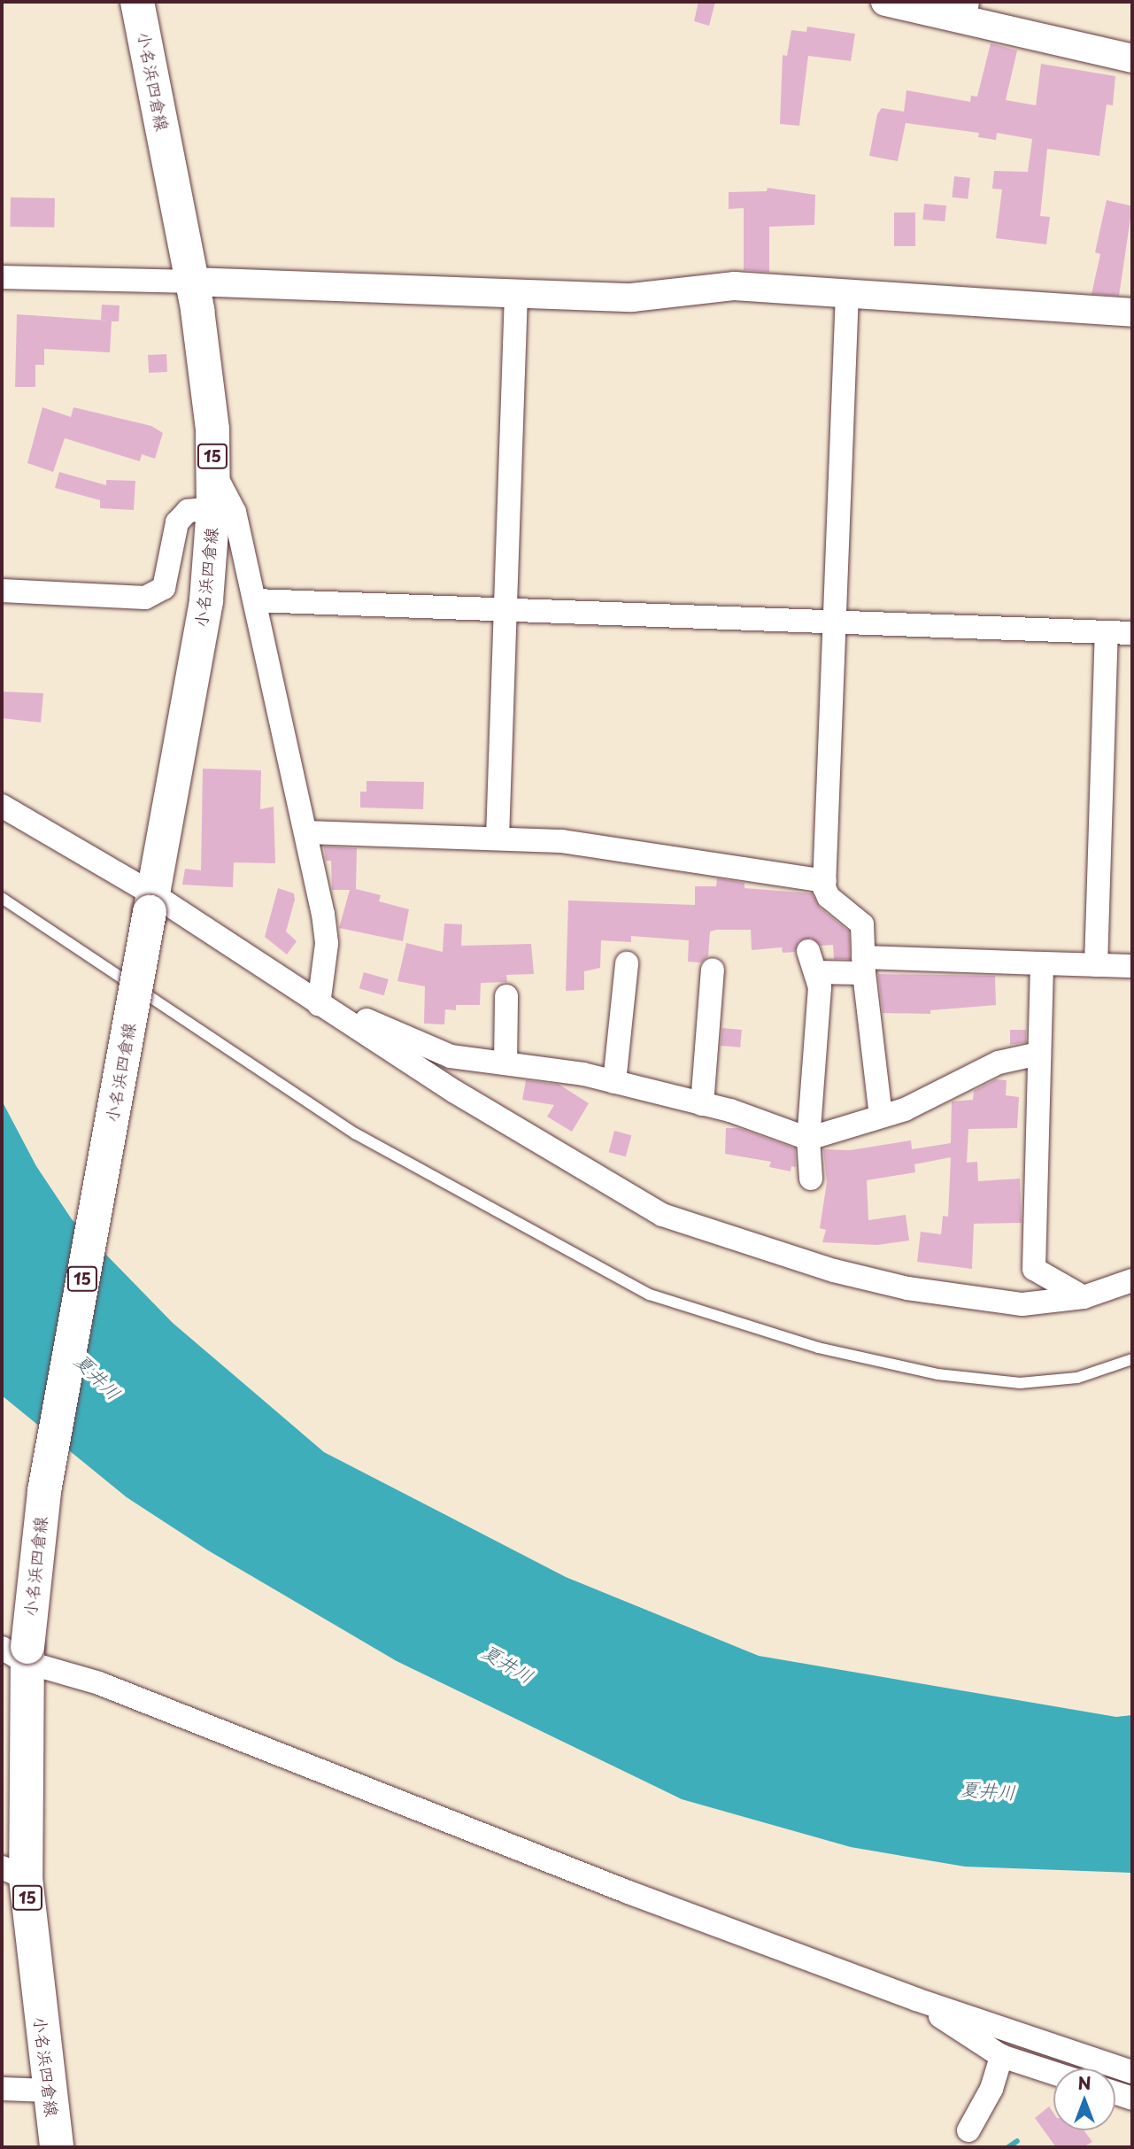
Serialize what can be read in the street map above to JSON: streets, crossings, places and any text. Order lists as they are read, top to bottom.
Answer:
{
  "streets": {
    "main road": ["小名浜四倉線", "15"]
  },
  "water": ["夏井川"],
  "north": "top"
}
